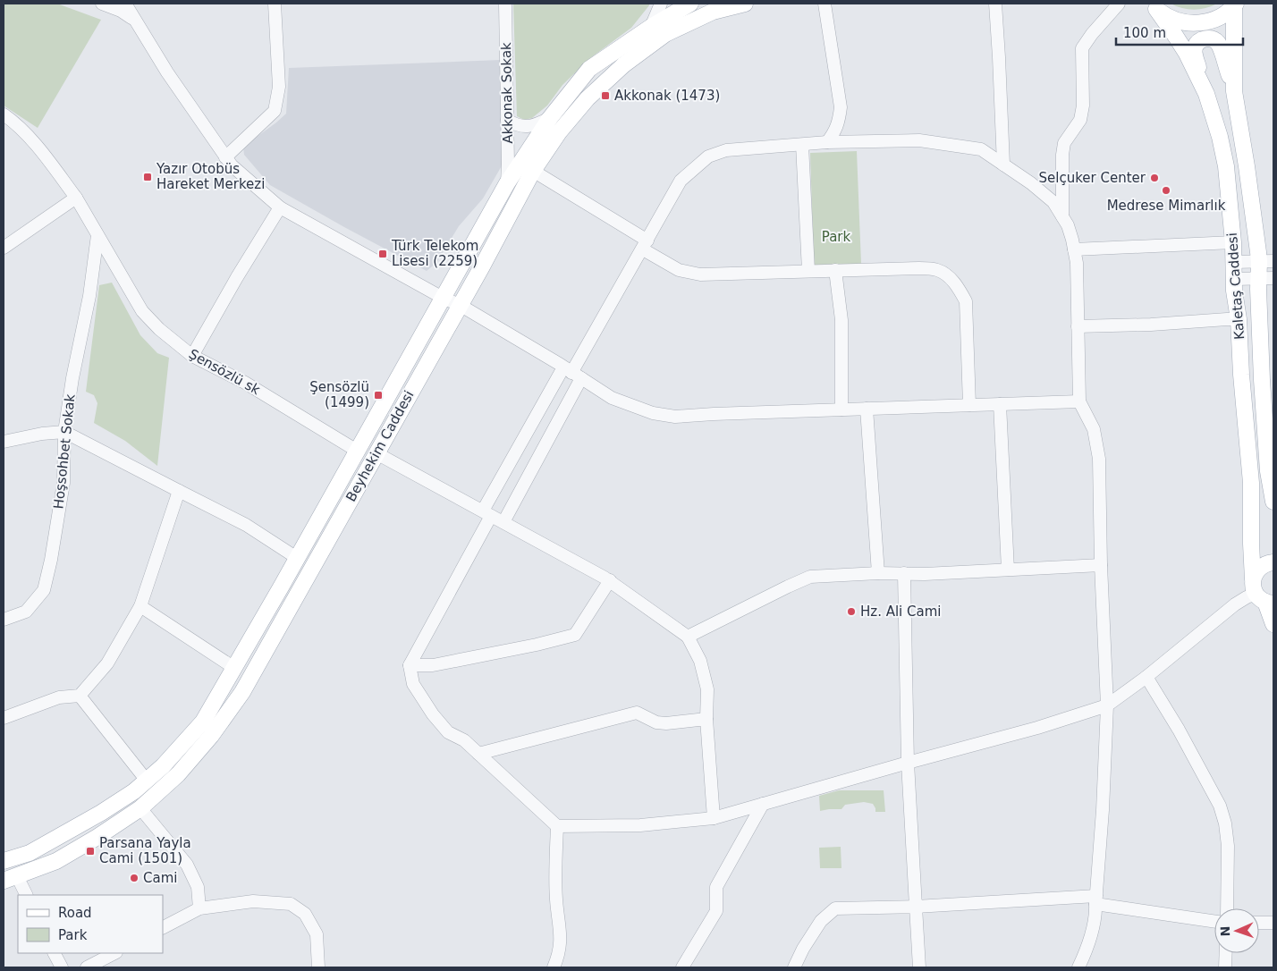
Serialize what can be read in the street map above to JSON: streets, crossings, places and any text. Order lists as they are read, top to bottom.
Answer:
{
  "streets": {
    "main road": ["Kaletaş Caddesi", "Beyhekim Caddesi"],
    "street": ["Akkonak Sokak", "Şensözlü sk", "Hoşsohbet Sokak"]
  },
  "crossings": [
    ["Akkonak Sokak", "Beyhekim Caddesi"],
    ["Şensözlü sk", "Beyhekim Caddesi"],
    ["Şensözlü sk", "Hoşsohbet Sokak"]
  ],
  "parks": ["Park"],
  "places": {
    "transit": [
      "Akkonak (1473)",
      "Yazır Otobüs Hareket Merkezi",
      "Türk Telekom Lisesi (2259)",
      "Şensözlü (1499)",
      "Parsana Yayla Cami (1501)"
    ],
    "other": [
      "Selçuker Center",
      "Medrese Mimarlık",
      "Hz. Ali Cami",
      "Cami"
    ]
  },
  "legend": ["Road", "Park"],
  "scale_bar": "100 m",
  "north": "left"
}
